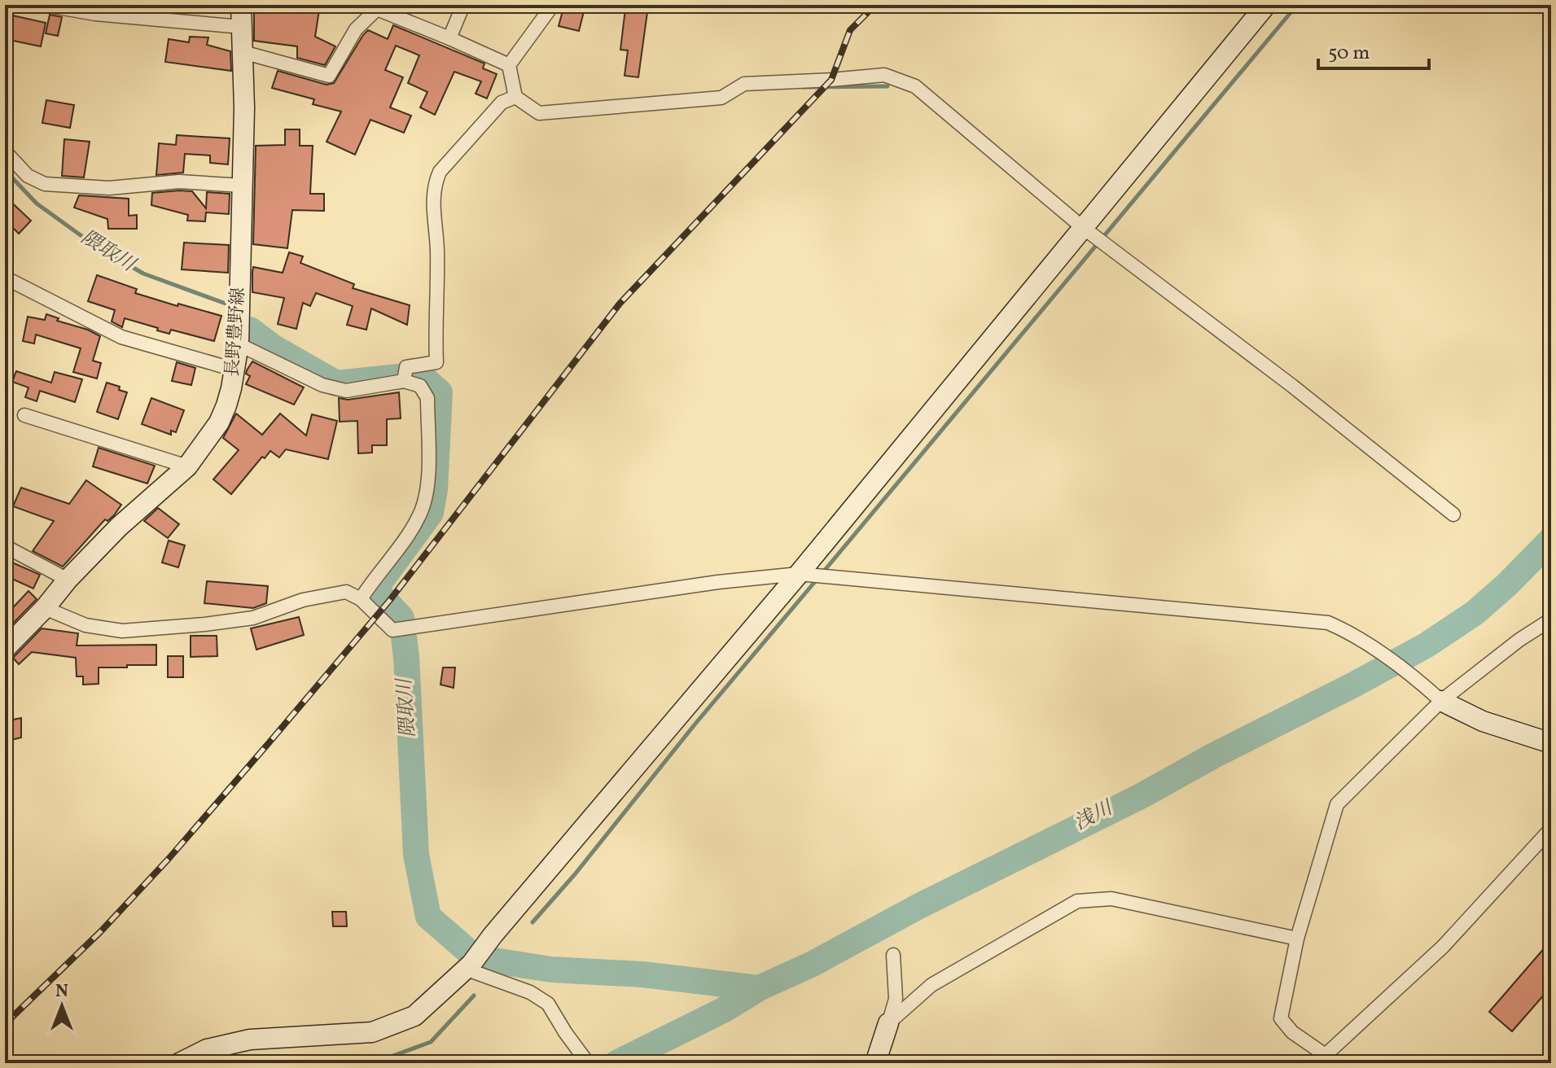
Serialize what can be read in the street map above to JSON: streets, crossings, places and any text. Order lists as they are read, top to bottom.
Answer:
{
  "streets": {
    "street": ["長野豊野線"]
  },
  "water": ["隈取川", "浅川"],
  "scale_bar": "50 m",
  "north": "top"
}
